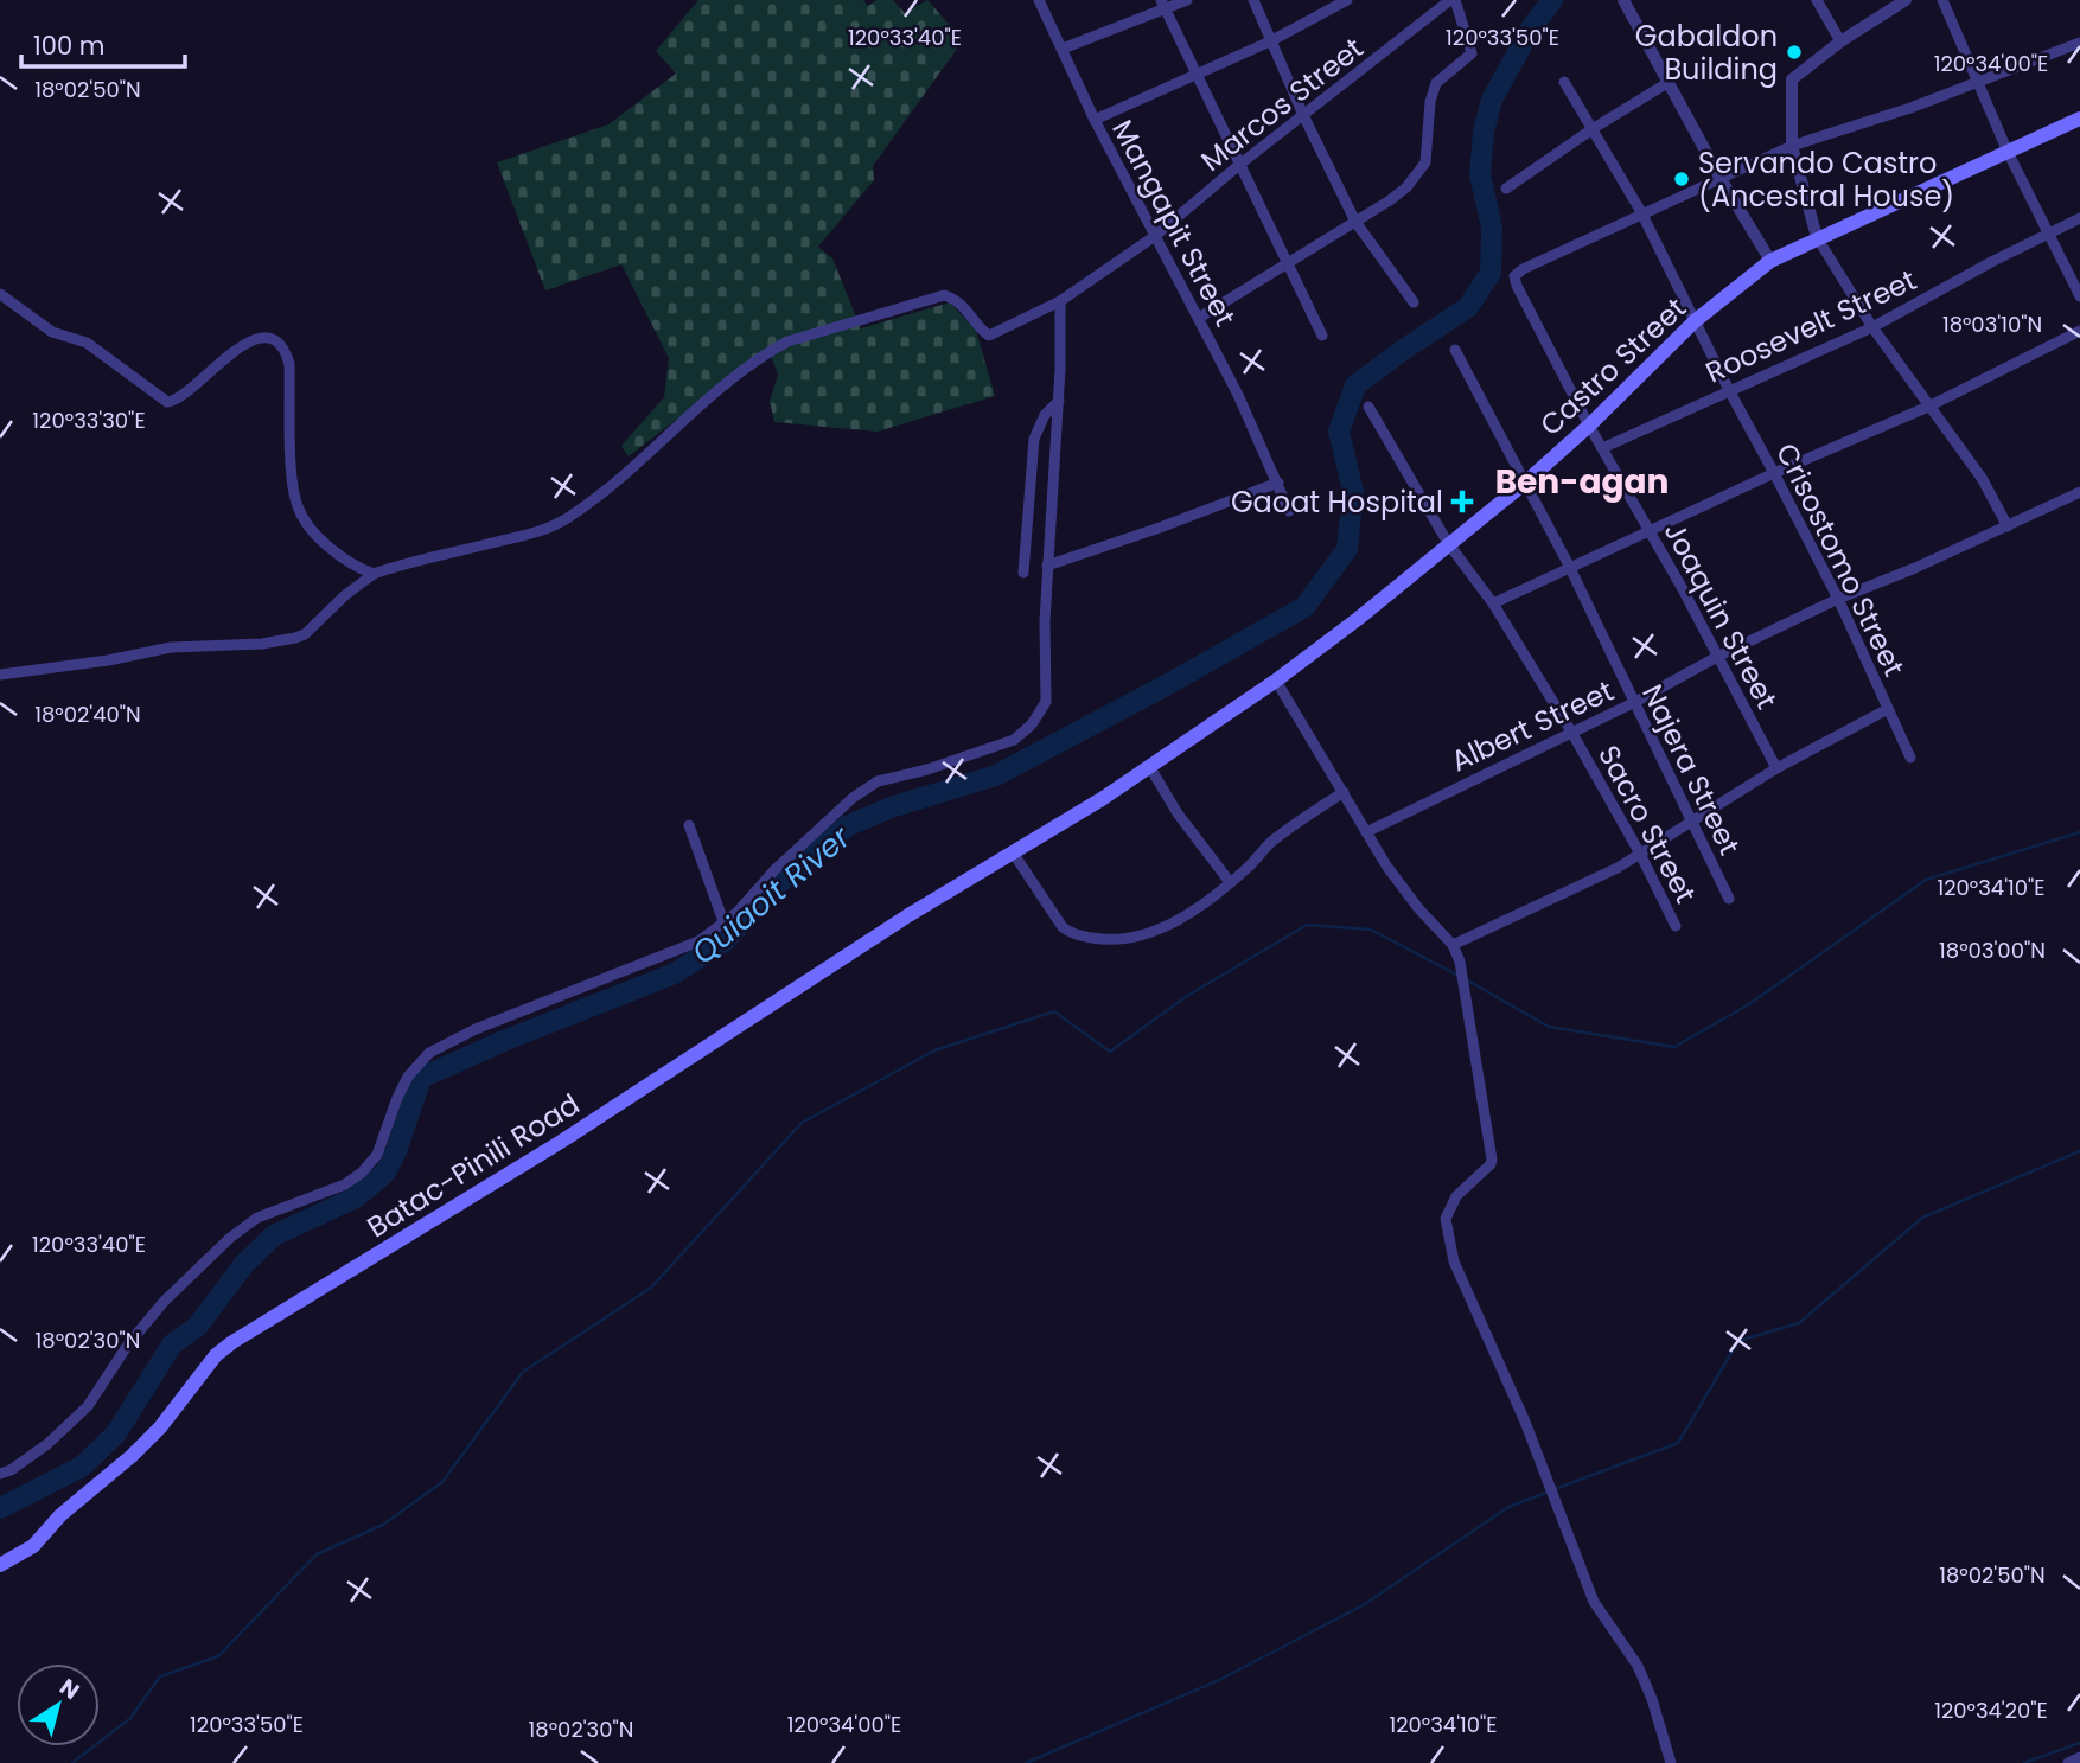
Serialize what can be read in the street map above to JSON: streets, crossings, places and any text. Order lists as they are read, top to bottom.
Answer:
{
  "streets": {
    "main road": ["Castro Street", "Batac-Pinili Road"],
    "street": [
      "Marcos Street",
      "Mangapit Street",
      "Roosevelt Street",
      "Crisostomo Street",
      "Joaquin Street",
      "Albert Street",
      "Najera Street",
      "Sacro Street"
    ]
  },
  "crossings": [
    ["Marcos Street", "Mangapit Street"],
    ["Roosevelt Street", "Crisostomo Street"],
    ["Roosevelt Street", "Joaquin Street"],
    ["Castro Street", "Crisostomo Street"],
    ["Castro Street", "Joaquin Street"],
    ["Castro Street", "Najera Street"],
    ["Castro Street", "Sacro Street"],
    ["Castro Street", "Batac-Pinili Road"],
    ["Crisostomo Street", "Joaquin Street"],
    ["Crisostomo Street", "Albert Street"],
    ["Crisostomo Street", "Najera Street"],
    ["Crisostomo Street", "Sacro Street"],
    ["Joaquin Street", "Albert Street"],
    ["Albert Street", "Najera Street"],
    ["Albert Street", "Sacro Street"]
  ],
  "districts": ["Ben-agan"],
  "water": ["Quiaoit River"],
  "places": {
    "other": ["Gabaldon Building", "Servando Castro (Ancestral House)"],
    "health": ["Gaoat Hospital"]
  },
  "scale_bar": "100 m",
  "north": "top right",
  "coordinates": [
    "120°33'50\"E",
    "120°33'40\"E",
    "120°34'00\"E",
    "18°02'50\"N",
    "18°03'10\"N",
    "120°33'30\"E",
    "18°02'40\"N",
    "120°34'10\"E",
    "18°03'00\"N",
    "18°02'30\"N",
    "120°34'20\"E"
  ]
}
